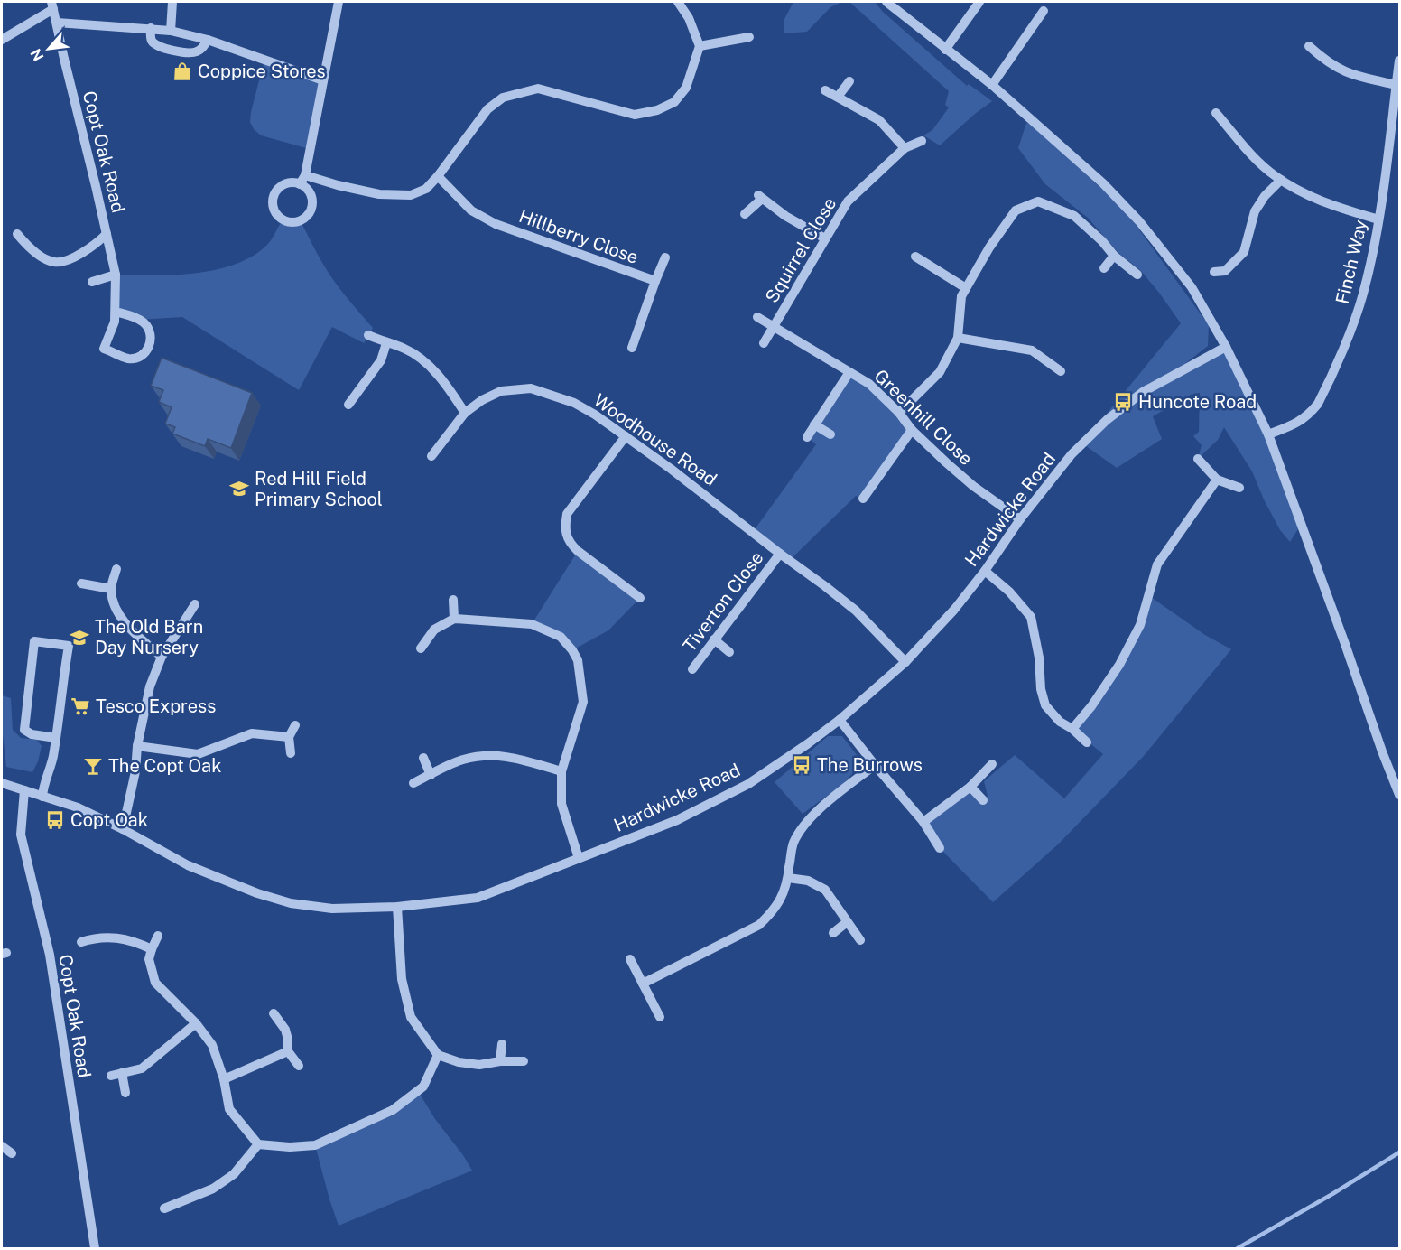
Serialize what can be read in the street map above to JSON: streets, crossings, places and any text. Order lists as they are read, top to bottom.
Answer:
{
  "streets": {
    "street": [
      "Copt Oak Road",
      "Hillberry Close",
      "Squirrel Close",
      "Finch Way",
      "Greenhill Close",
      "Woodhouse Road",
      "Hardwicke Road",
      "Tiverton Close"
    ]
  },
  "crossings": [
    ["Copt Oak Road", "Hardwicke Road"],
    ["Squirrel Close", "Greenhill Close"],
    ["Greenhill Close", "Hardwicke Road"],
    ["Woodhouse Road", "Hardwicke Road"],
    ["Woodhouse Road", "Tiverton Close"]
  ],
  "places": {
    "shop": ["Coppice Stores"],
    "bus stop": ["Huncote Road", "The Burrows", "Copt Oak"],
    "school or university": ["Red Hill Field Primary School", "The Old Barn Day Nursery"],
    "supermarket": ["Tesco Express"],
    "bar": ["The Copt Oak"]
  },
  "north": "bottom left"
}
